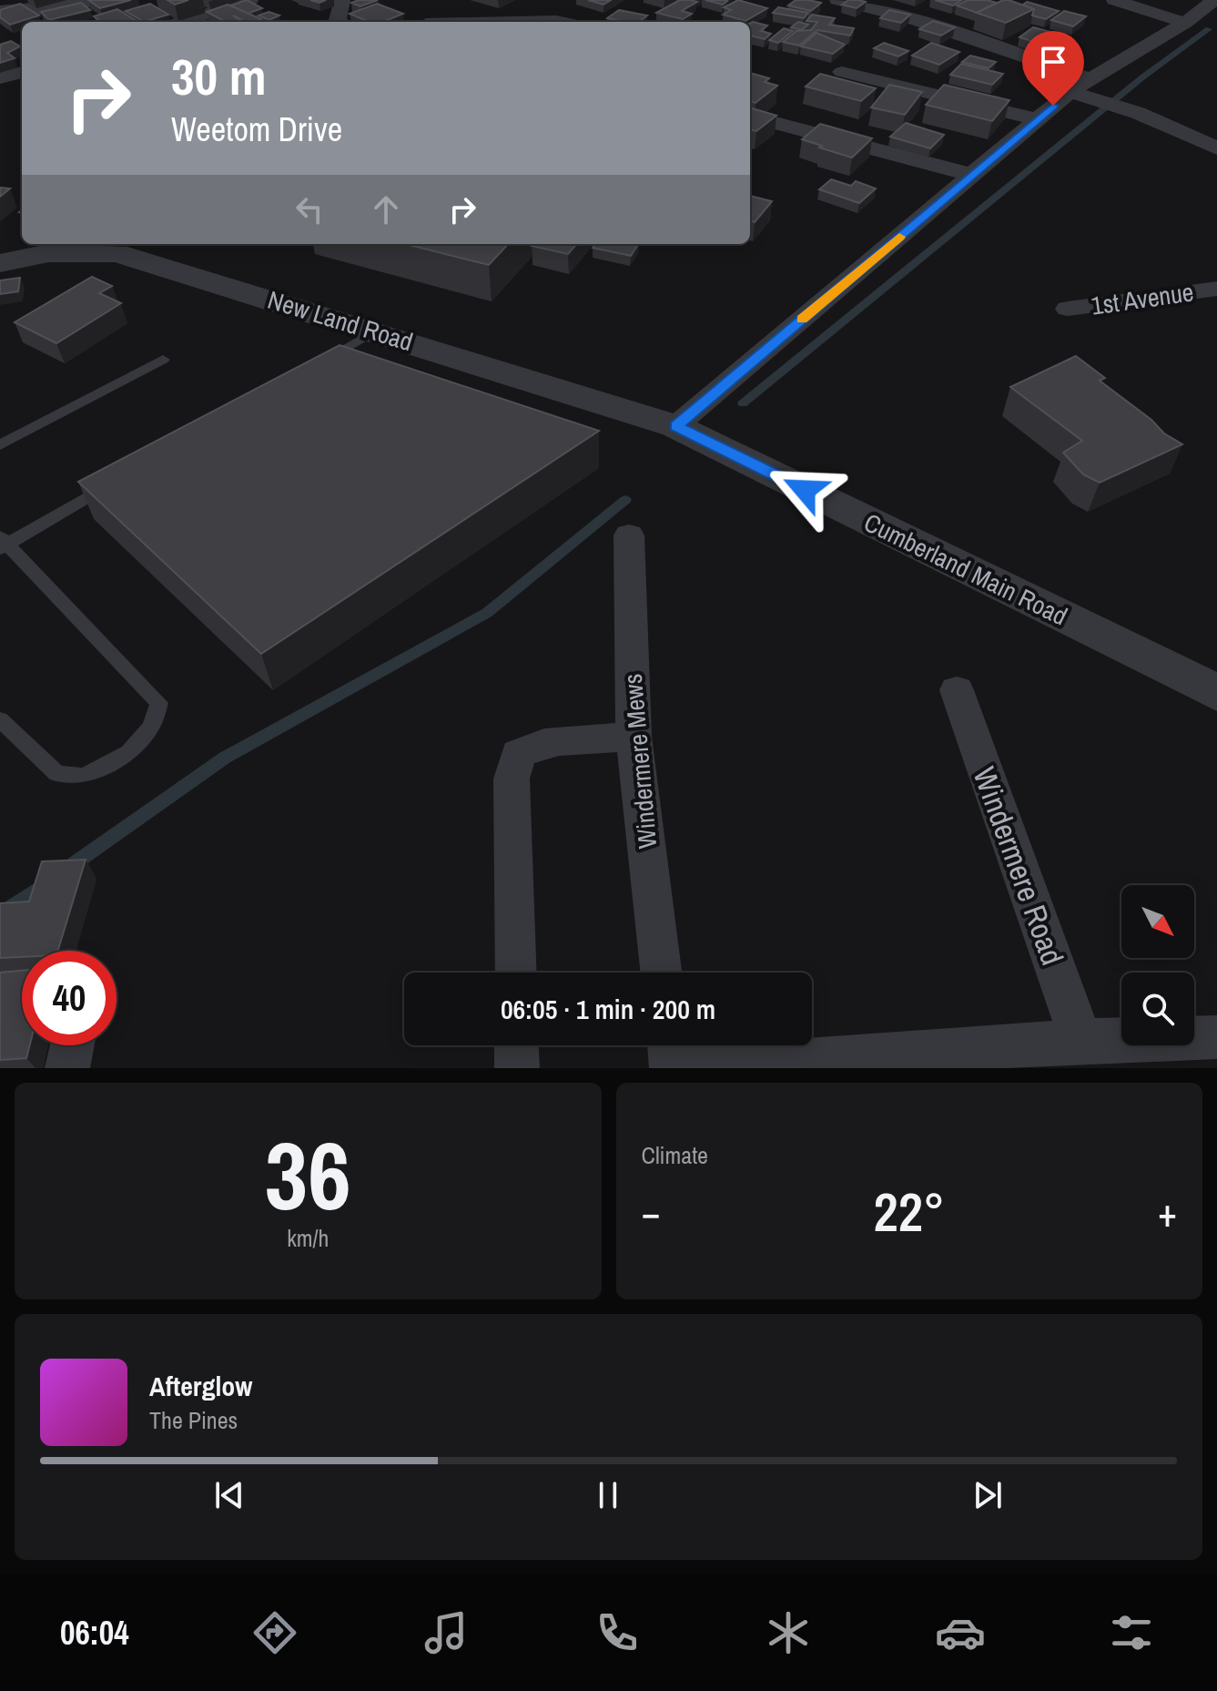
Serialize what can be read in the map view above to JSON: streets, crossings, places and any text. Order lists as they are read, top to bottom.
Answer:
{
  "streets": {
    "street": [
      "1st Avenue",
      "New Land Road",
      "Cumberland Main Road",
      "Windermere Mews",
      "Windermere Road"
    ]
  },
  "crossings": [
    ["New Land Road", "Cumberland Main Road"]
  ],
  "north": "bottom right",
  "page": {
    "turn": ["30 m", "Weetom Drive"],
    "limit": "40",
    "trip": "06:05 · 1 min · 200 m",
    "tile": [
      ["36", "km/h"],
      "Climate"
    ],
    "heat": ["−", "22°", "+"],
    "song": ["Afterglow", "The Pines"],
    "tabs": "06:04"
  }
}
